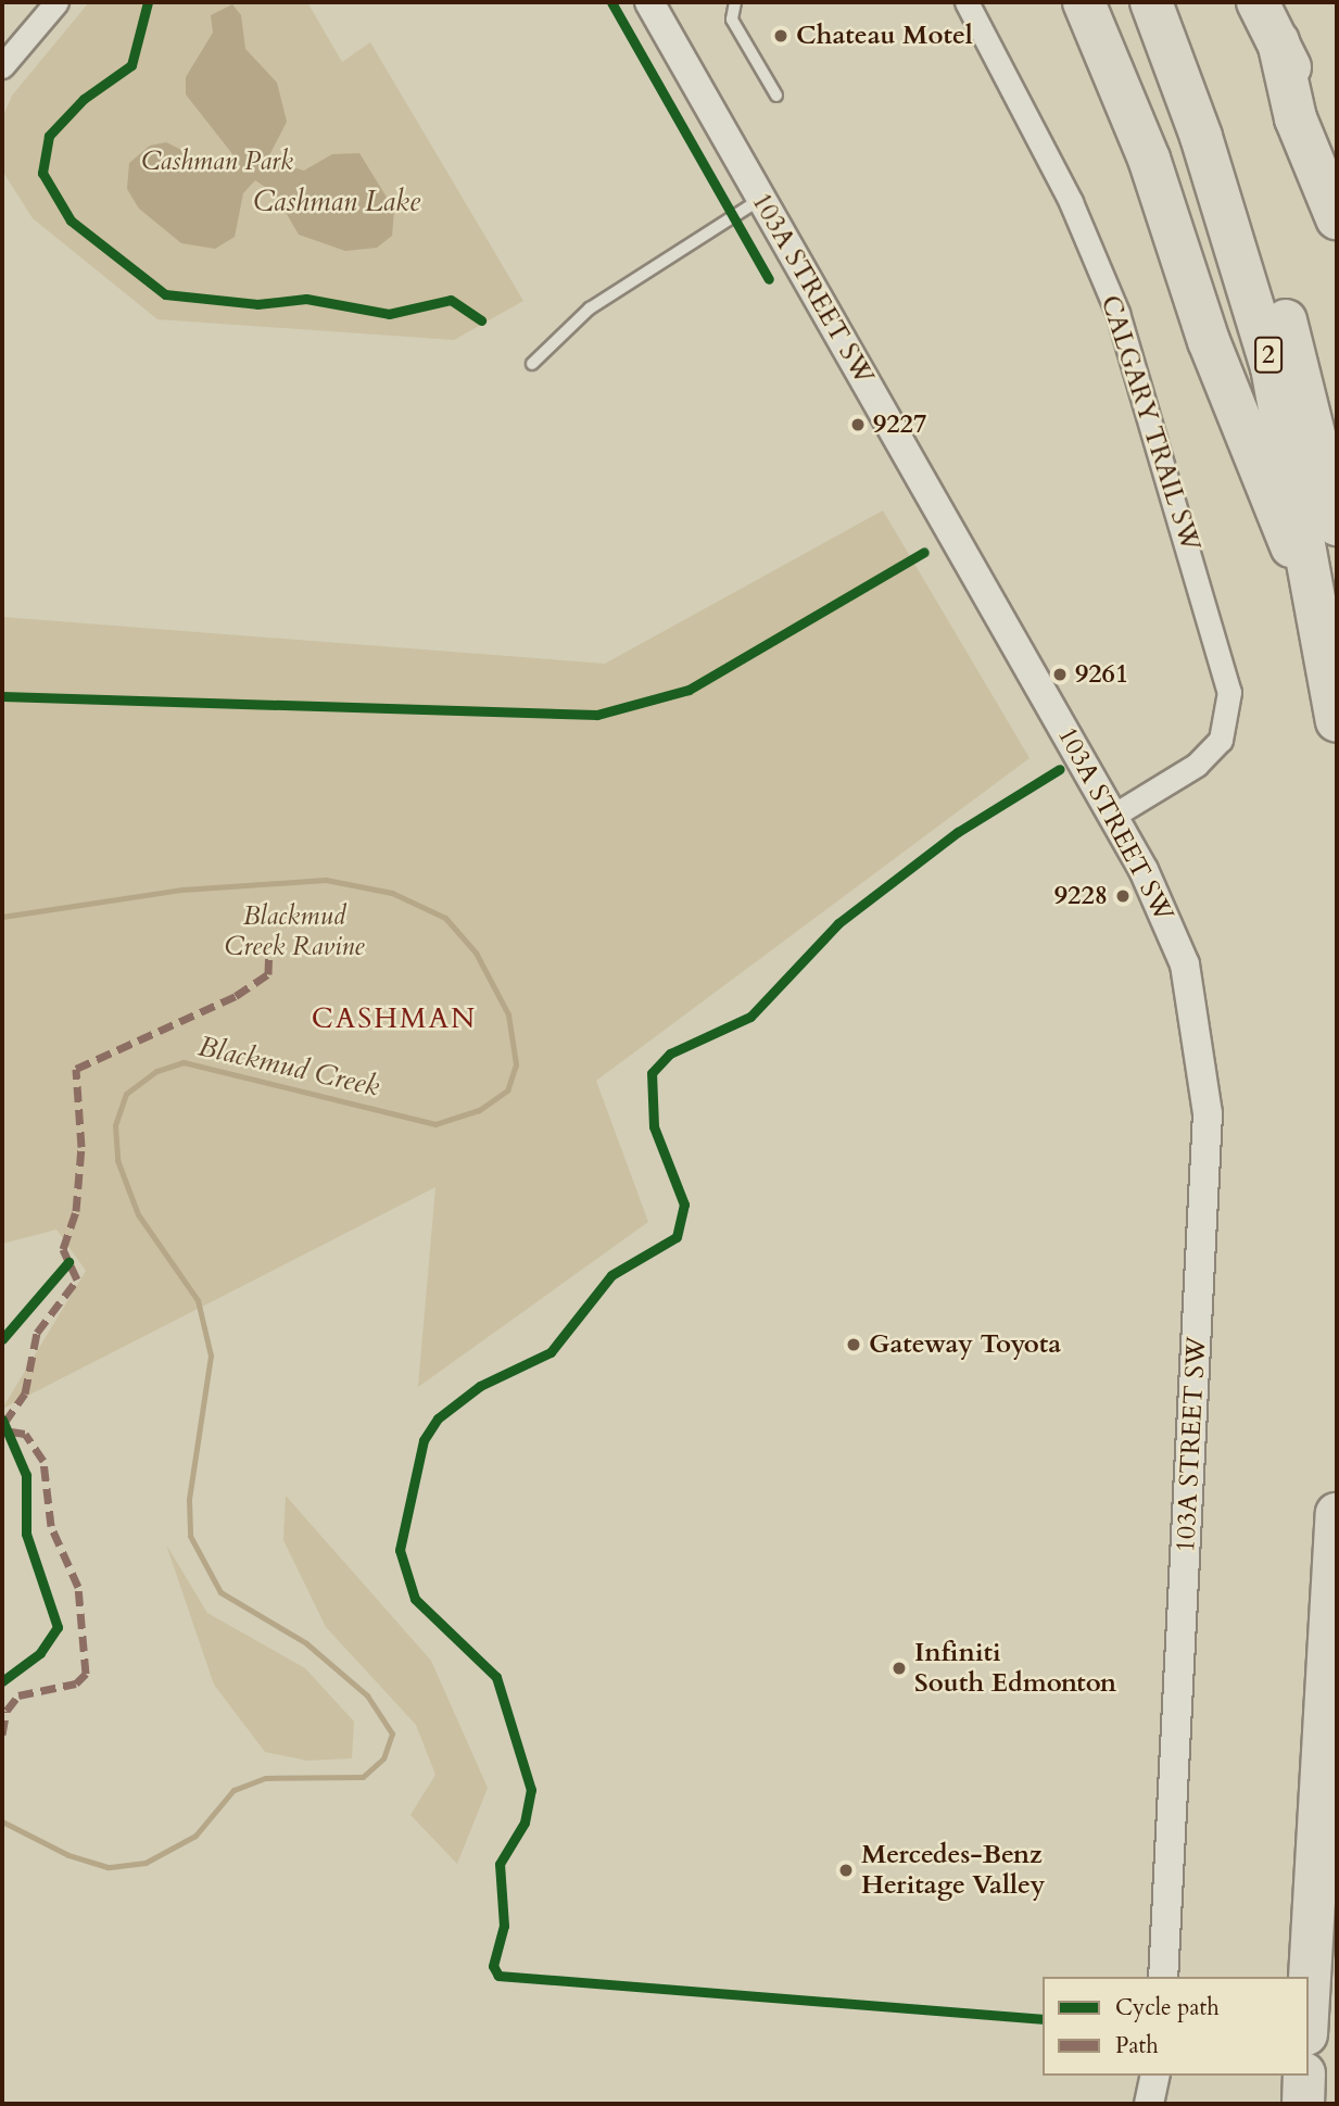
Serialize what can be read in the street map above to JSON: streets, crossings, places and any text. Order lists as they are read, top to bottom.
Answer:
{
  "streets": {
    "highway": ["2"],
    "street": ["103A STREET SW", "CALGARY TRAIL SW"]
  },
  "crossings": [
    ["103A STREET SW", "CALGARY TRAIL SW"]
  ],
  "districts": ["CASHMAN"],
  "water": ["Cashman Lake", "Blackmud Creek"],
  "parks": ["Cashman Park", "Blackmud Creek Ravine"],
  "places": [
    "Chateau Motel",
    "9227",
    "9261",
    "9228",
    "Gateway Toyota",
    "Infiniti South Edmonton",
    "Mercedes-Benz Heritage Valley"
  ],
  "legend": ["Cycle path", "Path"]
}
